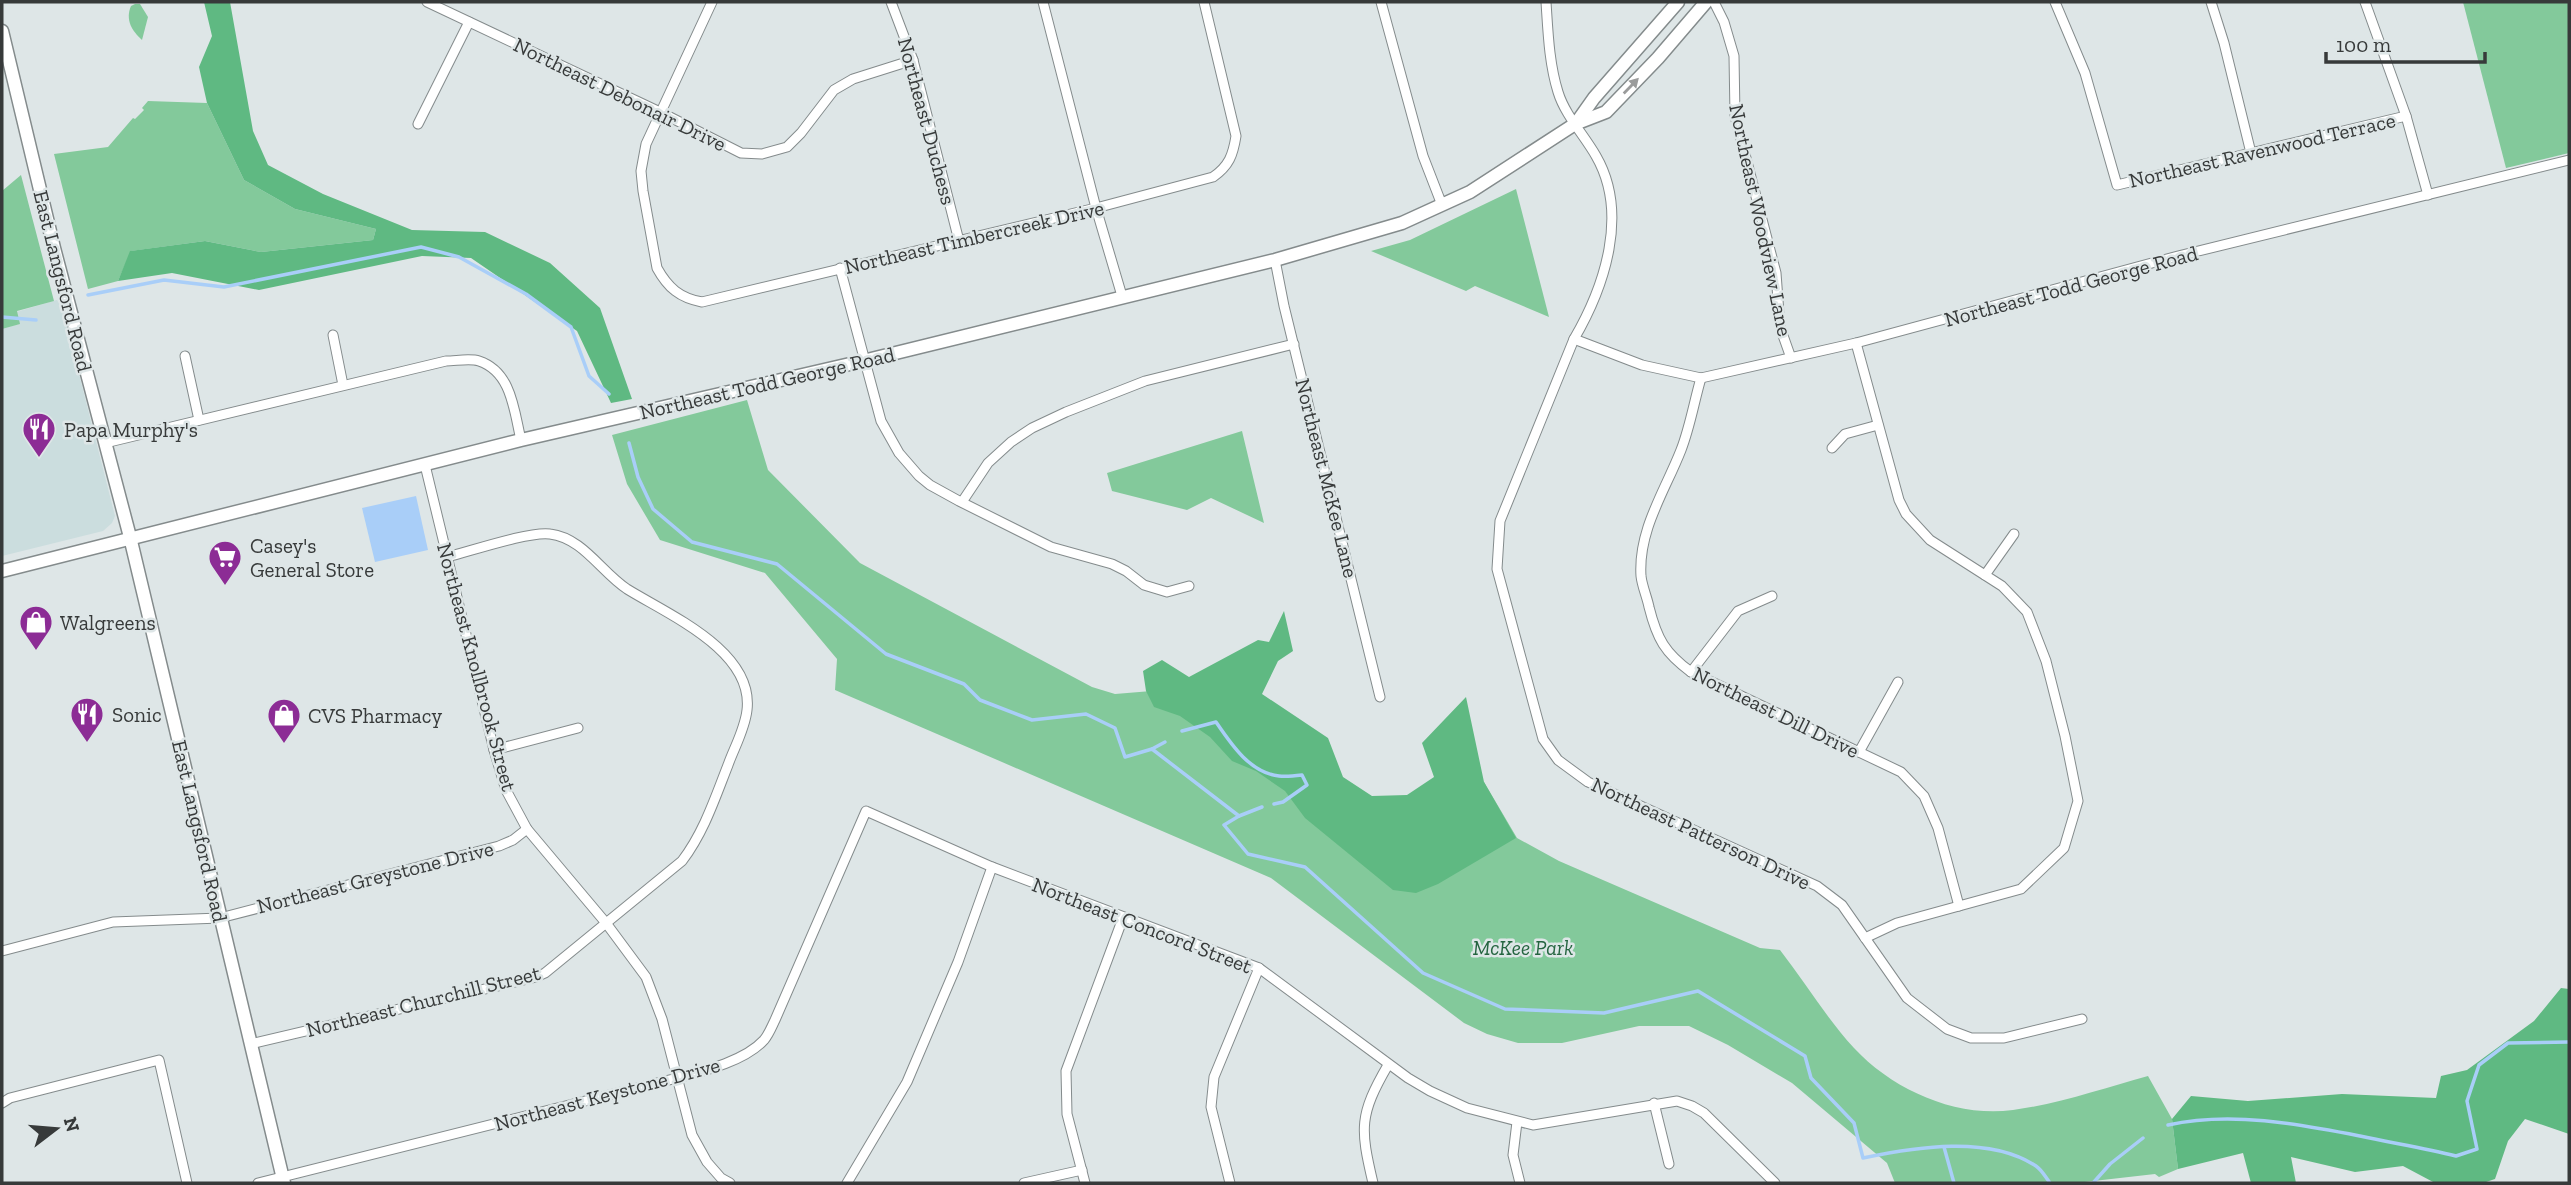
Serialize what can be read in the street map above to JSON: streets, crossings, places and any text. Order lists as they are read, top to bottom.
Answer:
{
  "streets": {
    "main road": ["East Langsford Road", "Northeast Todd George Road"],
    "street": [
      "Northeast Debonair Drive",
      "Northeast Duchess",
      "Northeast Ravenwood Terrace",
      "Northeast Woodview Lane",
      "Northeast Timbercreek Drive",
      "Northeast McKee Lane",
      "Northeast Knollbrook Street",
      "Northeast Dill Drive",
      "Northeast Patterson Drive",
      "Northeast Greystone Drive",
      "Northeast Concord Street",
      "Northeast Churchill Street",
      "Northeast Keystone Drive"
    ]
  },
  "crossings": [
    ["Northeast Debonair Drive", "Northeast Duchess"],
    ["Northeast Debonair Drive", "Northeast Timbercreek Drive"],
    ["Northeast Duchess", "Northeast Timbercreek Drive"],
    ["Northeast Woodview Lane", "Northeast Todd George Road"],
    ["East Langsford Road", "Northeast Todd George Road"],
    ["East Langsford Road", "Northeast Greystone Drive"],
    ["East Langsford Road", "Northeast Churchill Street"],
    ["East Langsford Road", "Northeast Keystone Drive"],
    ["Northeast Todd George Road", "Northeast McKee Lane"],
    ["Northeast Todd George Road", "Northeast Knollbrook Street"],
    ["Northeast Todd George Road", "Northeast Dill Drive"],
    ["Northeast Todd George Road", "Northeast Patterson Drive"],
    ["Northeast Knollbrook Street", "Northeast Greystone Drive"],
    ["Northeast Knollbrook Street", "Northeast Churchill Street"],
    ["Northeast Knollbrook Street", "Northeast Keystone Drive"],
    ["Northeast Concord Street", "Northeast Keystone Drive"]
  ],
  "parks": ["McKee Park"],
  "places": {
    "restaurant": ["Papa Murphy's", "Sonic"],
    "supermarket": ["Casey's General Store"],
    "shop": ["Walgreens", "CVS Pharmacy"]
  },
  "scale_bar": "100 m",
  "north": "right"
}
